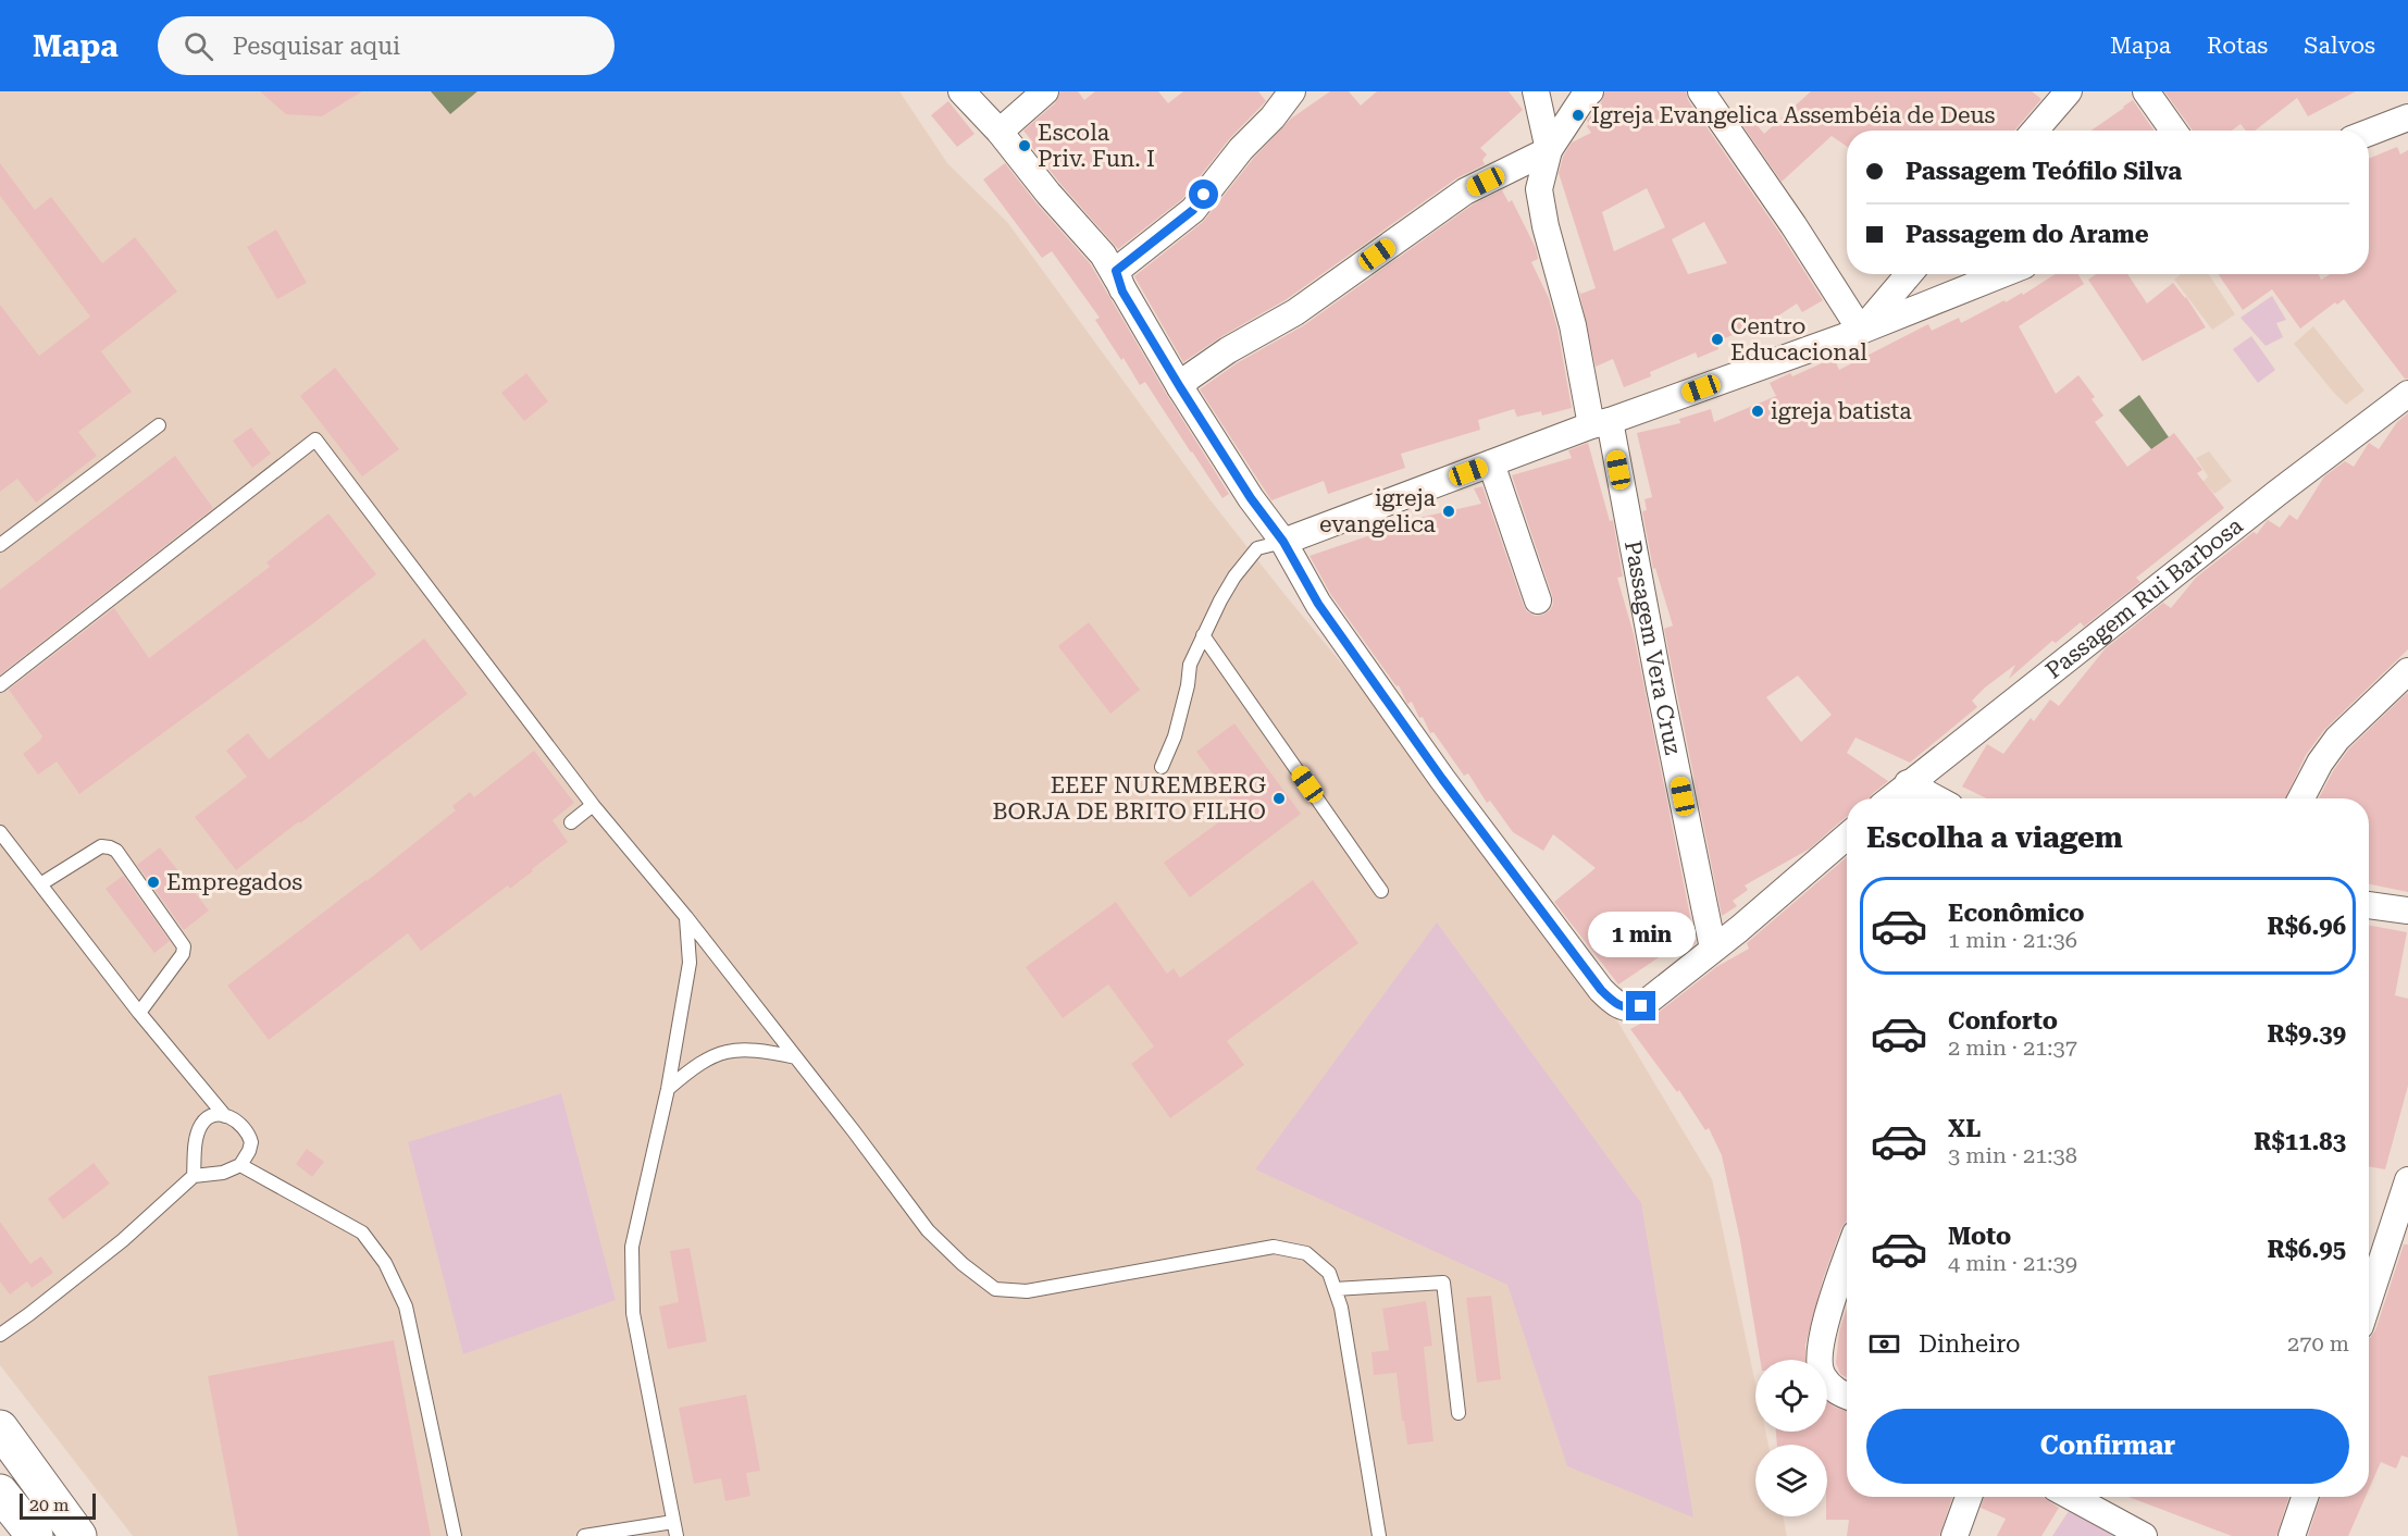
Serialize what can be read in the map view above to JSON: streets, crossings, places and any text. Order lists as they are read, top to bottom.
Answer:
{
  "streets": {
    "street": ["Passagem Rui Barbosa", "Passagem Vera Cruz"]
  },
  "places": [
    "Igreja Evangelica Assembéia de Deus",
    "Escola Priv. Fun. I",
    "Centro Educacional",
    "igreja batista",
    "igreja evangelica",
    "EEEF NUREMBERG BORJA DE BRITO FILHO",
    "Empregados"
  ],
  "scale_bar": "20 m",
  "page": {
    "header": "Mapa",
    "search": "Pesquisar aqui",
    "nav": ["Mapa", "Rotas", "Salvos"],
    "banner": ["Passagem Teófilo Silva", "Passagem do Arame"],
    "heading": "Escolha a viagem",
    "list": [
      {
        "name": "Econômico",
        "note": "1 min · 21:36",
        "value": "R$6.96"
      },
      {
        "name": "Conforto",
        "note": "2 min · 21:37",
        "value": "R$9.39"
      },
      {
        "name": "XL",
        "note": "3 min · 21:38",
        "value": "R$11.83"
      },
      {
        "name": "Moto",
        "note": "4 min · 21:39",
        "value": "R$6.95"
      }
    ],
    "bubble": "1 min",
    "pay": ["Dinheiro", "270 m"],
    "buttons": "Confirmar",
    "scale": "20 m"
  }
}
